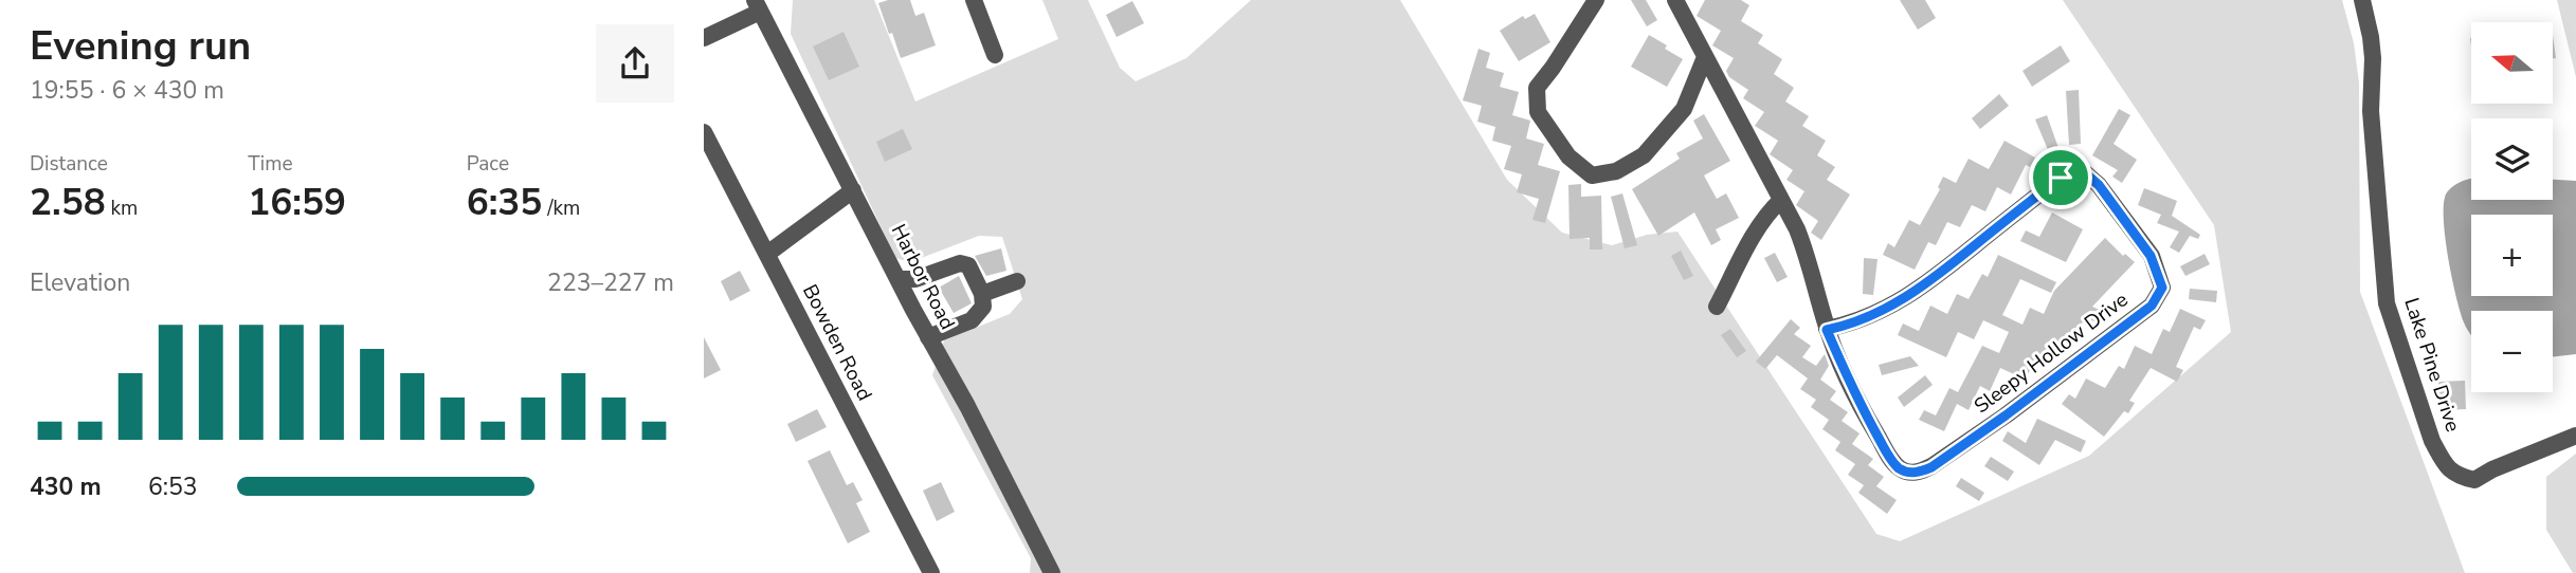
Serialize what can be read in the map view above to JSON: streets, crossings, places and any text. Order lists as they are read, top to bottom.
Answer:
{
  "streets": {
    "street": [
      "Harbor Road",
      "Bowden Road",
      "Sleepy Hollow Drive",
      "Lake Pine Drive"
    ]
  },
  "north": "left",
  "page": {
    "heading": ["Evening run", "19:55 · 6 × 430 m"],
    "map_buttons": ["+", "−"],
    "stats": [
      ["Distance", "2.58 km"],
      ["Time", "16:59"],
      ["Pace", "6:35 /km"]
    ],
    "chart": ["Elevation", "223–227 m"],
    "list": [
      {
        "name": "430 m",
        "note": "6:53"
      }
    ]
  }
}
